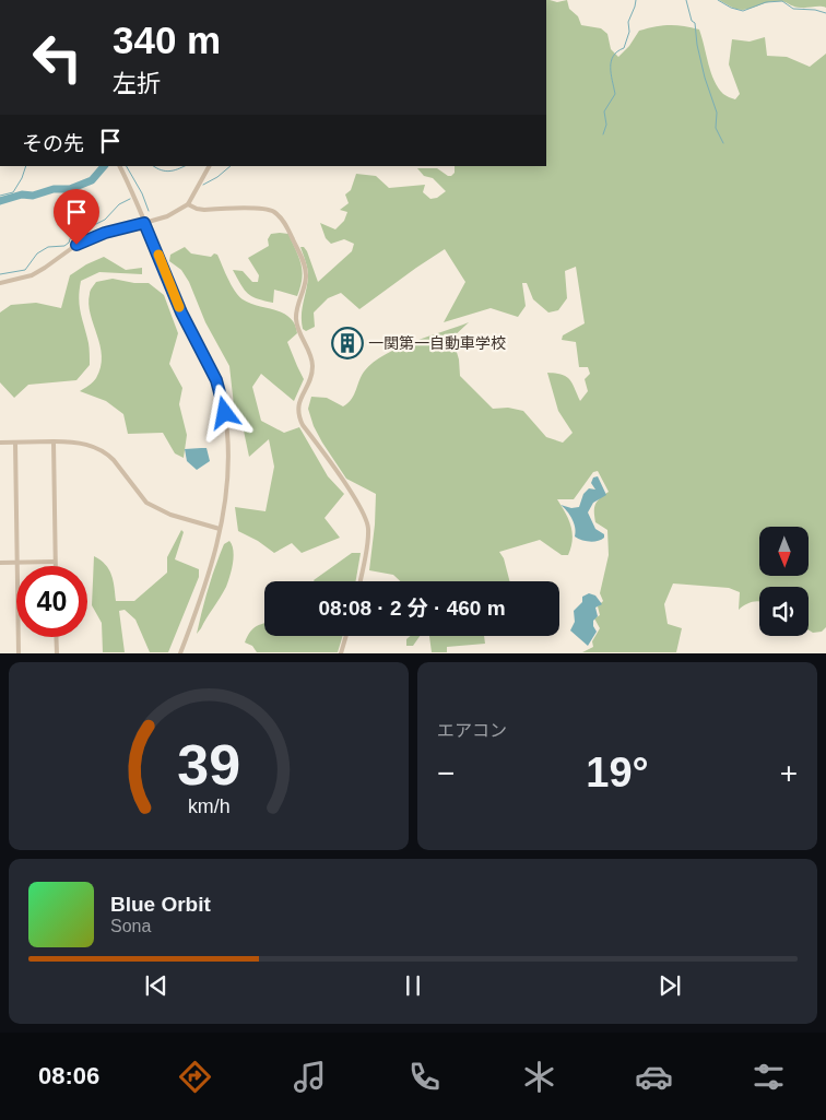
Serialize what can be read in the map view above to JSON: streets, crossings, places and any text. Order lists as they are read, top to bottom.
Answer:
{
  "places": {
    "building": ["一関第一自動車学校"]
  },
  "north": "bottom",
  "page": {
    "turn": ["340 m", "左折"],
    "then": "その先",
    "limit": "40",
    "trip": "08:08 · 2 分 · 460 m",
    "tile": "エアコン",
    "heat": ["−", "19°", "+"],
    "song": ["Blue Orbit", "Sona"],
    "tabs": "08:06",
    "gauge": ["39", "km/h"]
  }
}
